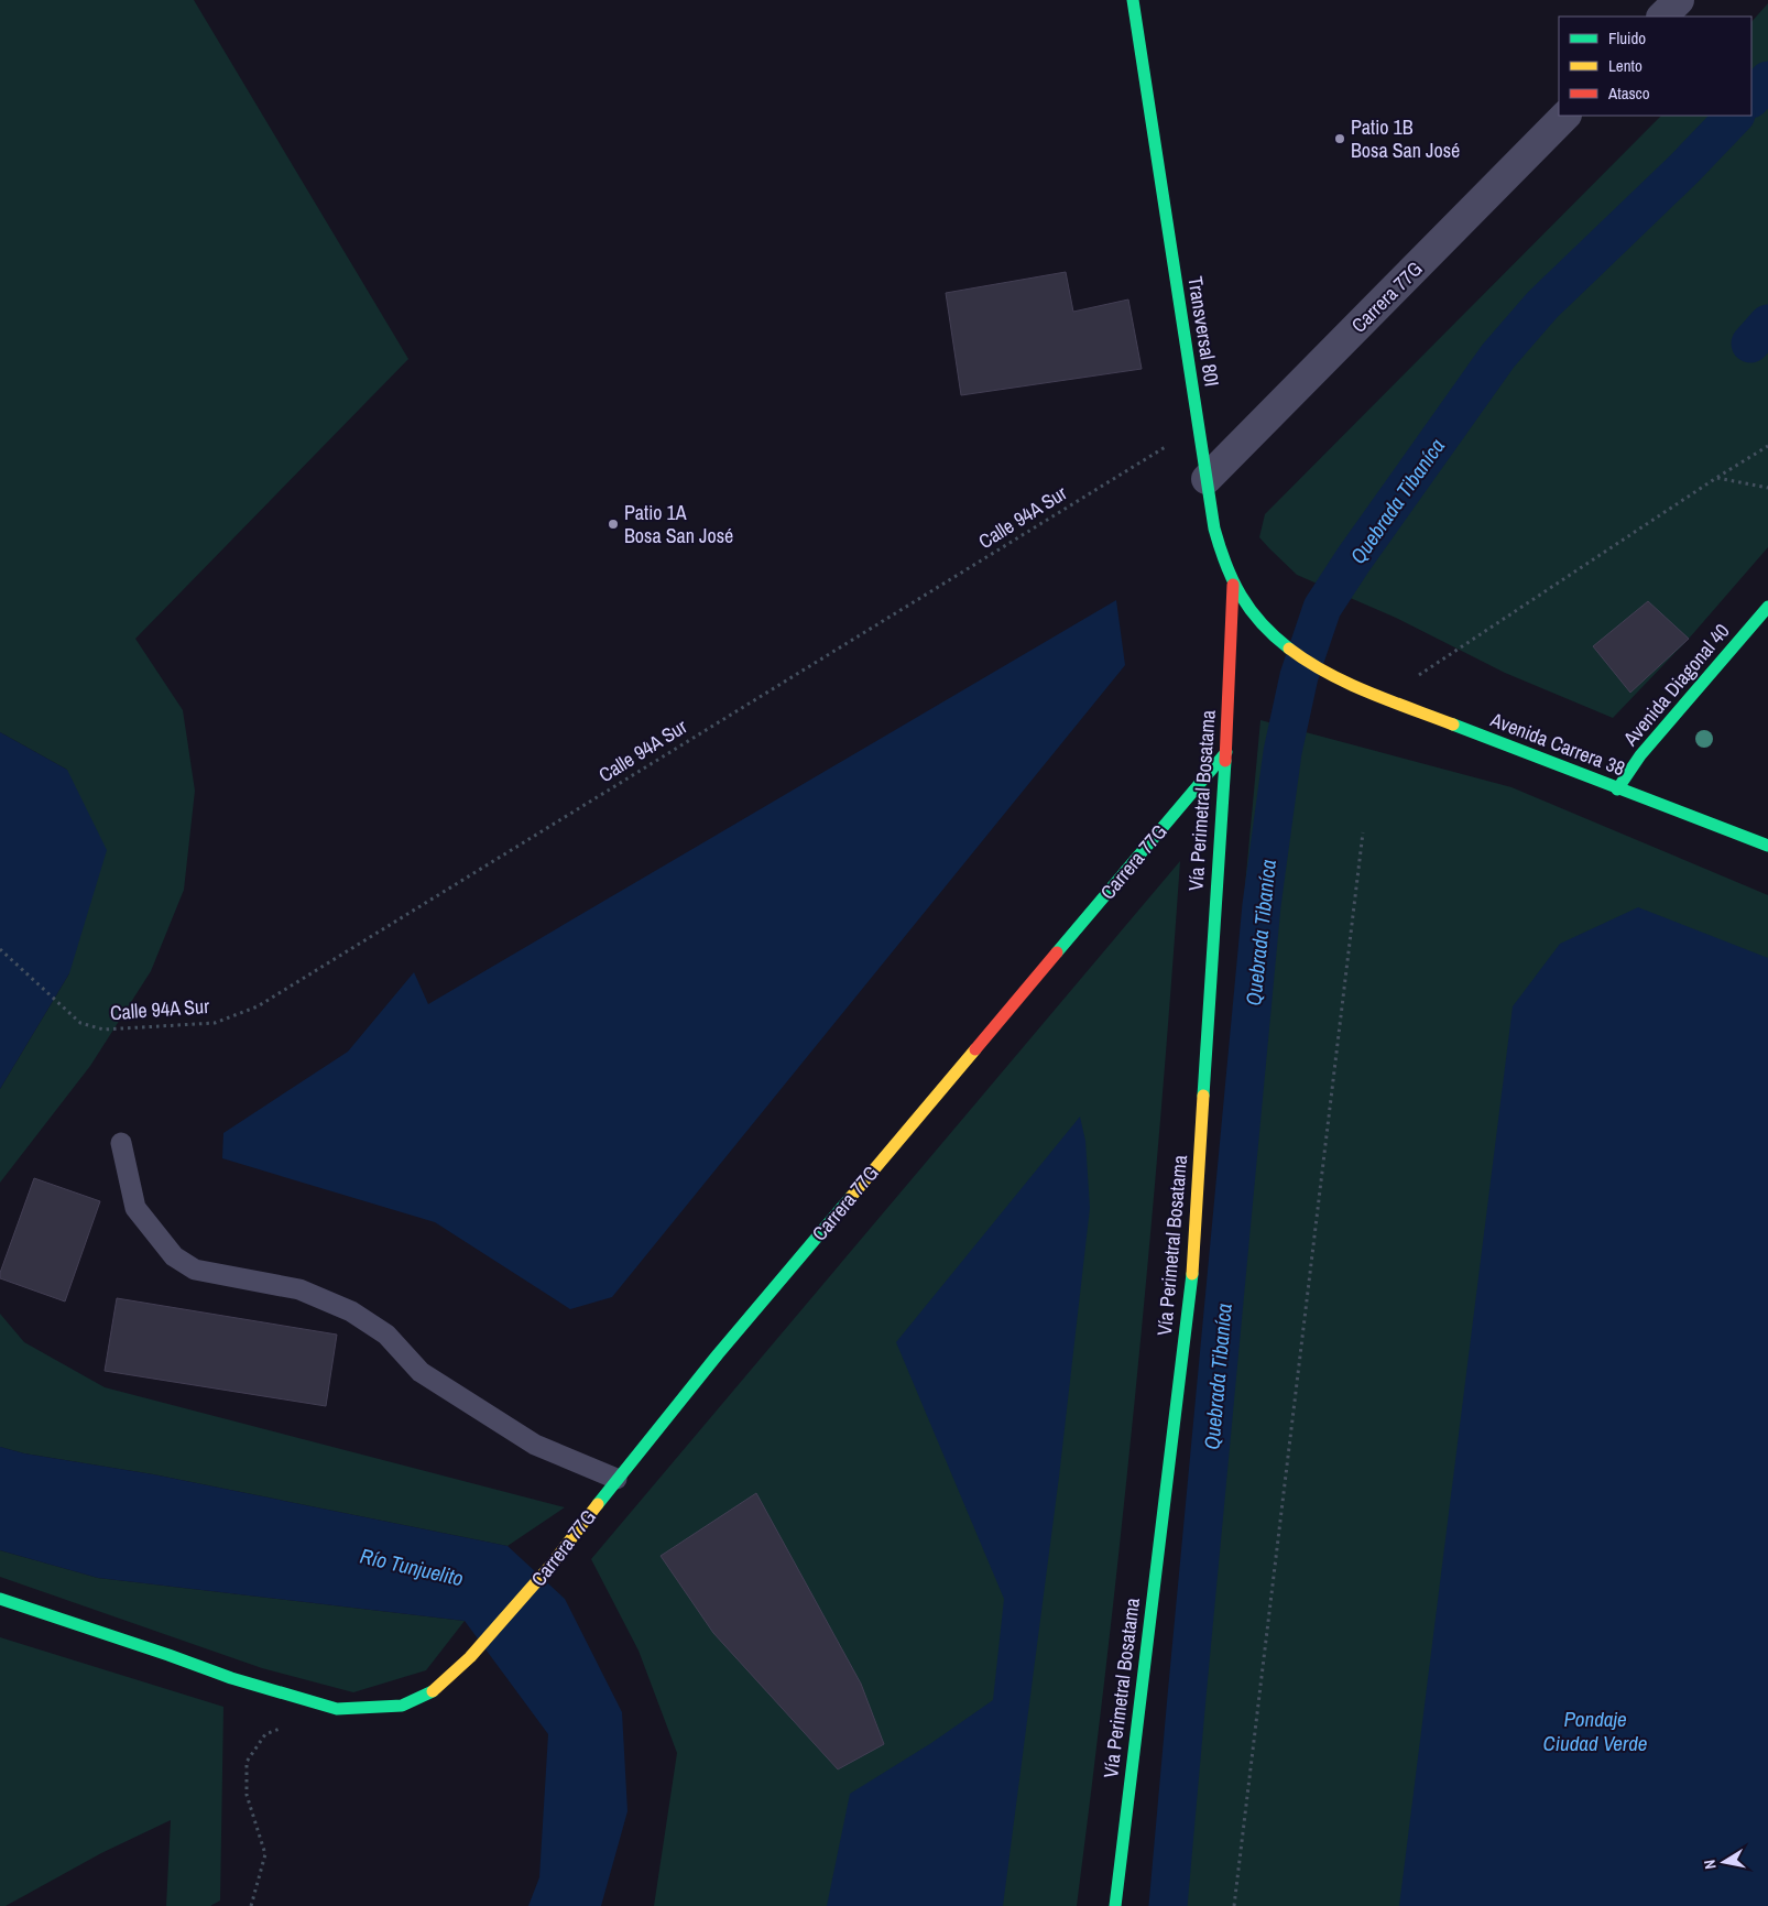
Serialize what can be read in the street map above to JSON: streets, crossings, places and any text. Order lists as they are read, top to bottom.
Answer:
{
  "streets": {
    "street": [
      "Carrera 77G",
      "Transversal 80I",
      "Avenida Diagonal 40",
      "Avenida Carrera 38",
      "Vía Perimetral Bosatama"
    ],
    "path": ["Calle 94A Sur"]
  },
  "crossings": [
    ["Carrera 77G", "Transversal 80I"],
    ["Carrera 77G", "Vía Perimetral Bosatama"],
    ["Transversal 80I", "Calle 94A Sur"],
    ["Transversal 80I", "Avenida Carrera 38"],
    ["Transversal 80I", "Vía Perimetral Bosatama"],
    ["Avenida Diagonal 40", "Avenida Carrera 38"]
  ],
  "water": ["Quebrada Tibaníca", "Río Tunjuelito", "Pondaje Ciudad Verde"],
  "places": ["Patio 1B Bosa San José", "Patio 1A Bosa San José"],
  "legend": ["Fluido", "Lento", "Atasco"],
  "north": "left"
}
